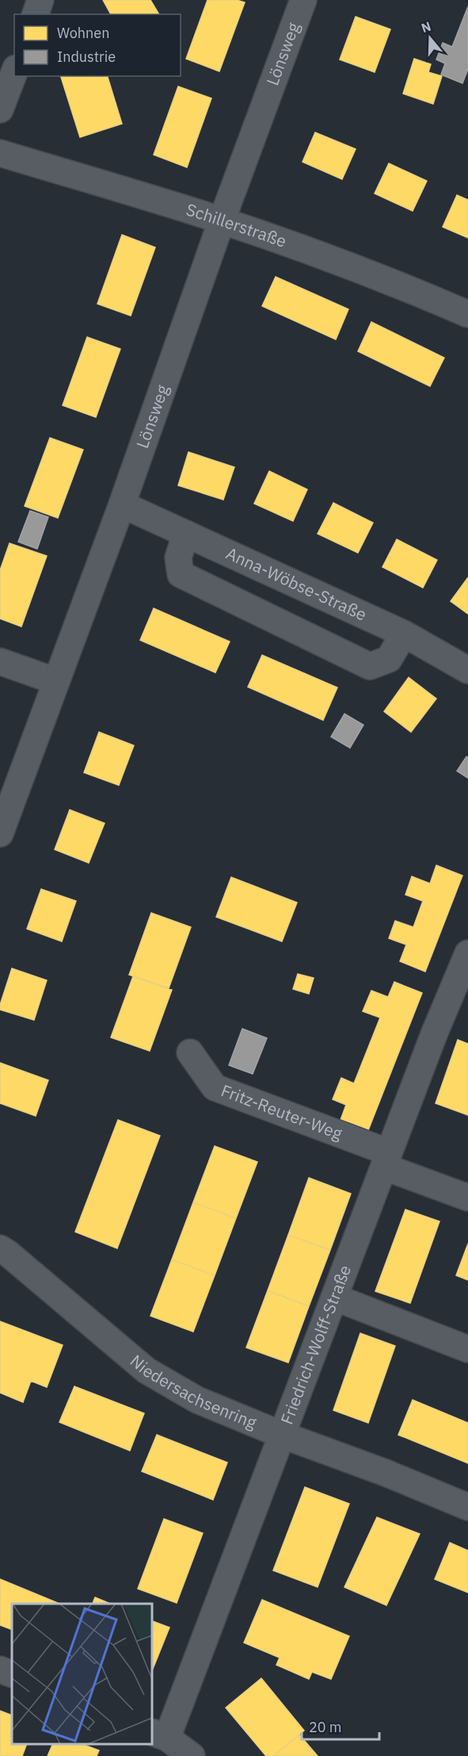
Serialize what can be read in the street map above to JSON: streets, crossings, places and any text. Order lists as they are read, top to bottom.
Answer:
{
  "streets": {
    "street": [
      "Lönsweg",
      "Schillerstraße",
      "Anna-Wöbse-Straße",
      "Fritz-Reuter-Weg",
      "Friedrich-Wolff-Straße",
      "Niedersachsenring"
    ]
  },
  "crossings": [
    ["Lönsweg", "Schillerstraße"],
    ["Lönsweg", "Anna-Wöbse-Straße"],
    ["Fritz-Reuter-Weg", "Friedrich-Wolff-Straße"],
    ["Friedrich-Wolff-Straße", "Niedersachsenring"]
  ],
  "legend": ["Wohnen", "Industrie"],
  "scale_bar": "20 m",
  "north": "top"
}
